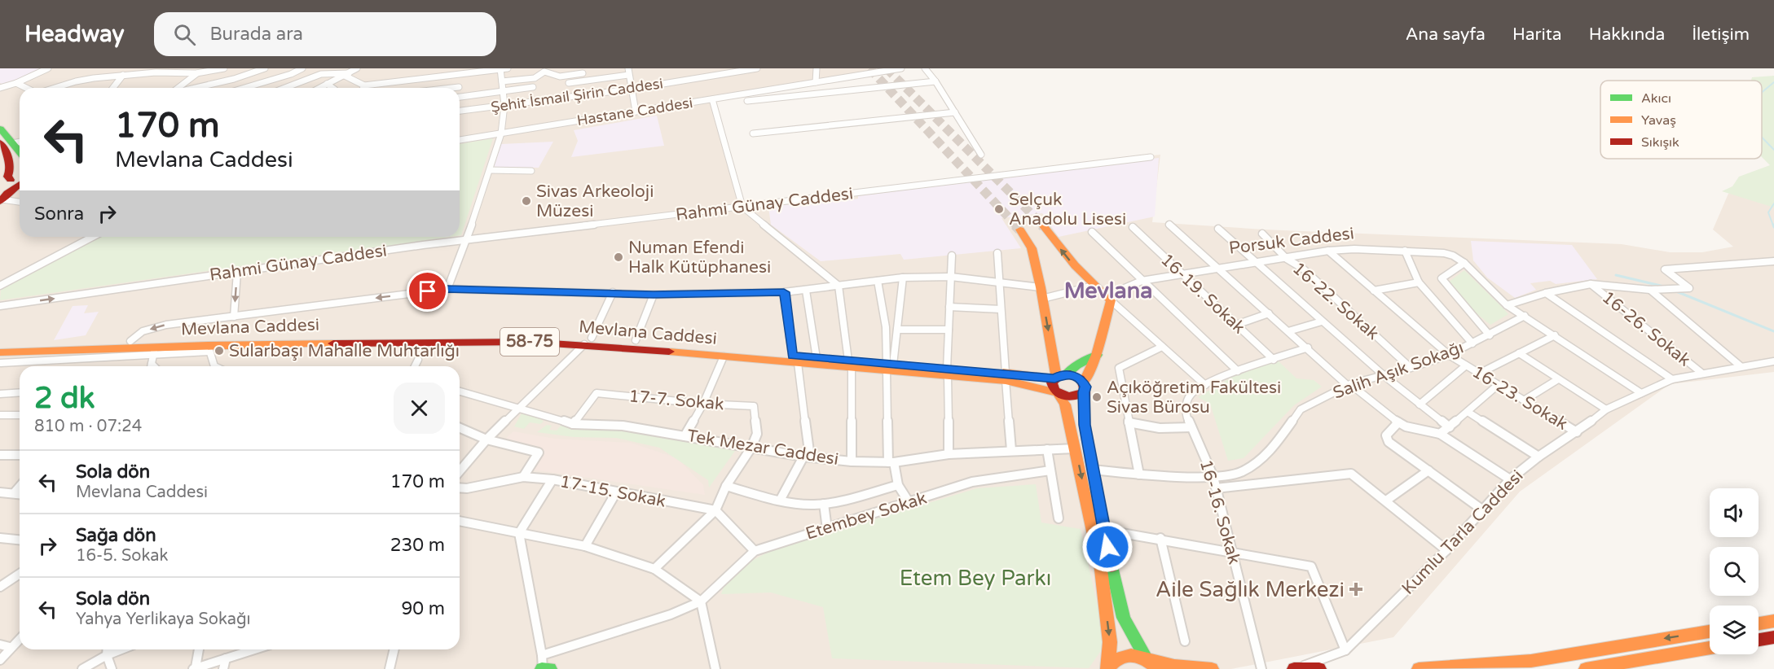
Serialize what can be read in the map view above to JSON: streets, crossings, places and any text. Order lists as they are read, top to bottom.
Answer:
{
  "streets": {
    "main road": ["Mevlana Caddesi", "58-75"],
    "street": [
      "Şehit İsmail Şirin Caddesi",
      "Hastane Caddesi",
      "Rahmi Günay Caddesi",
      "Porsuk Caddesi",
      "16-19. Sokak",
      "16-22. Sokak",
      "16-26. Sokak",
      "Salih Aşık Sokağı",
      "16-23. Sokak",
      "17-7. Sokak",
      "Tek Mezar Caddesi",
      "17-15. Sokak",
      "16-16. Sokak",
      "Etembey Sokak",
      "Kumlu Tarla Caddesi"
    ]
  },
  "crossings": [
    ["Porsuk Caddesi", "16-19. Sokak"],
    ["Porsuk Caddesi", "16-22. Sokak"],
    ["Porsuk Caddesi", "Salih Aşık Sokağı"],
    ["Porsuk Caddesi", "16-23. Sokak"],
    ["Porsuk Caddesi", "Kumlu Tarla Caddesi"],
    ["16-19. Sokak", "16-16. Sokak"],
    ["16-22. Sokak", "Salih Aşık Sokağı"],
    ["16-26. Sokak", "Kumlu Tarla Caddesi"],
    ["Salih Aşık Sokağı", "16-23. Sokak"],
    ["Salih Aşık Sokağı", "16-16. Sokak"],
    ["16-23. Sokak", "Kumlu Tarla Caddesi"],
    ["17-7. Sokak", "Tek Mezar Caddesi"]
  ],
  "districts": ["Mevlana"],
  "parks": ["Etem Bey Parkı"],
  "places": {
    "other": [
      "Sivas Arkeoloji Müzesi",
      "Selçuk Anadolu Lisesi",
      "Numan Efendi Halk Kütüphanesi",
      "Sularbaşı Mahalle Muhtarlığı",
      "Açıköğretim Fakültesi Sivas Bürosu"
    ],
    "health": ["Aile Sağlık Merkezi"]
  },
  "legend": ["Akıcı", "Yavaş", "Sıkışık"],
  "page": {
    "header": "Headway",
    "search": "Burada ara",
    "nav": [
      "Ana sayfa",
      "Harita",
      "Hakkında",
      "İletişim"
    ],
    "turn": ["170 m", "Mevlana Caddesi"],
    "then": "Sonra",
    "heading": ["2 dk", "810 m · 07:24"],
    "list": [
      {
        "name": "Sola dön",
        "note": "Mevlana Caddesi",
        "value": "170 m"
      },
      {
        "name": "Sağa dön",
        "note": "16-5. Sokak",
        "value": "230 m"
      },
      {
        "name": "Sola dön",
        "note": "Yahya Yerlikaya Sokağı",
        "value": "90 m"
      }
    ]
  }
}
